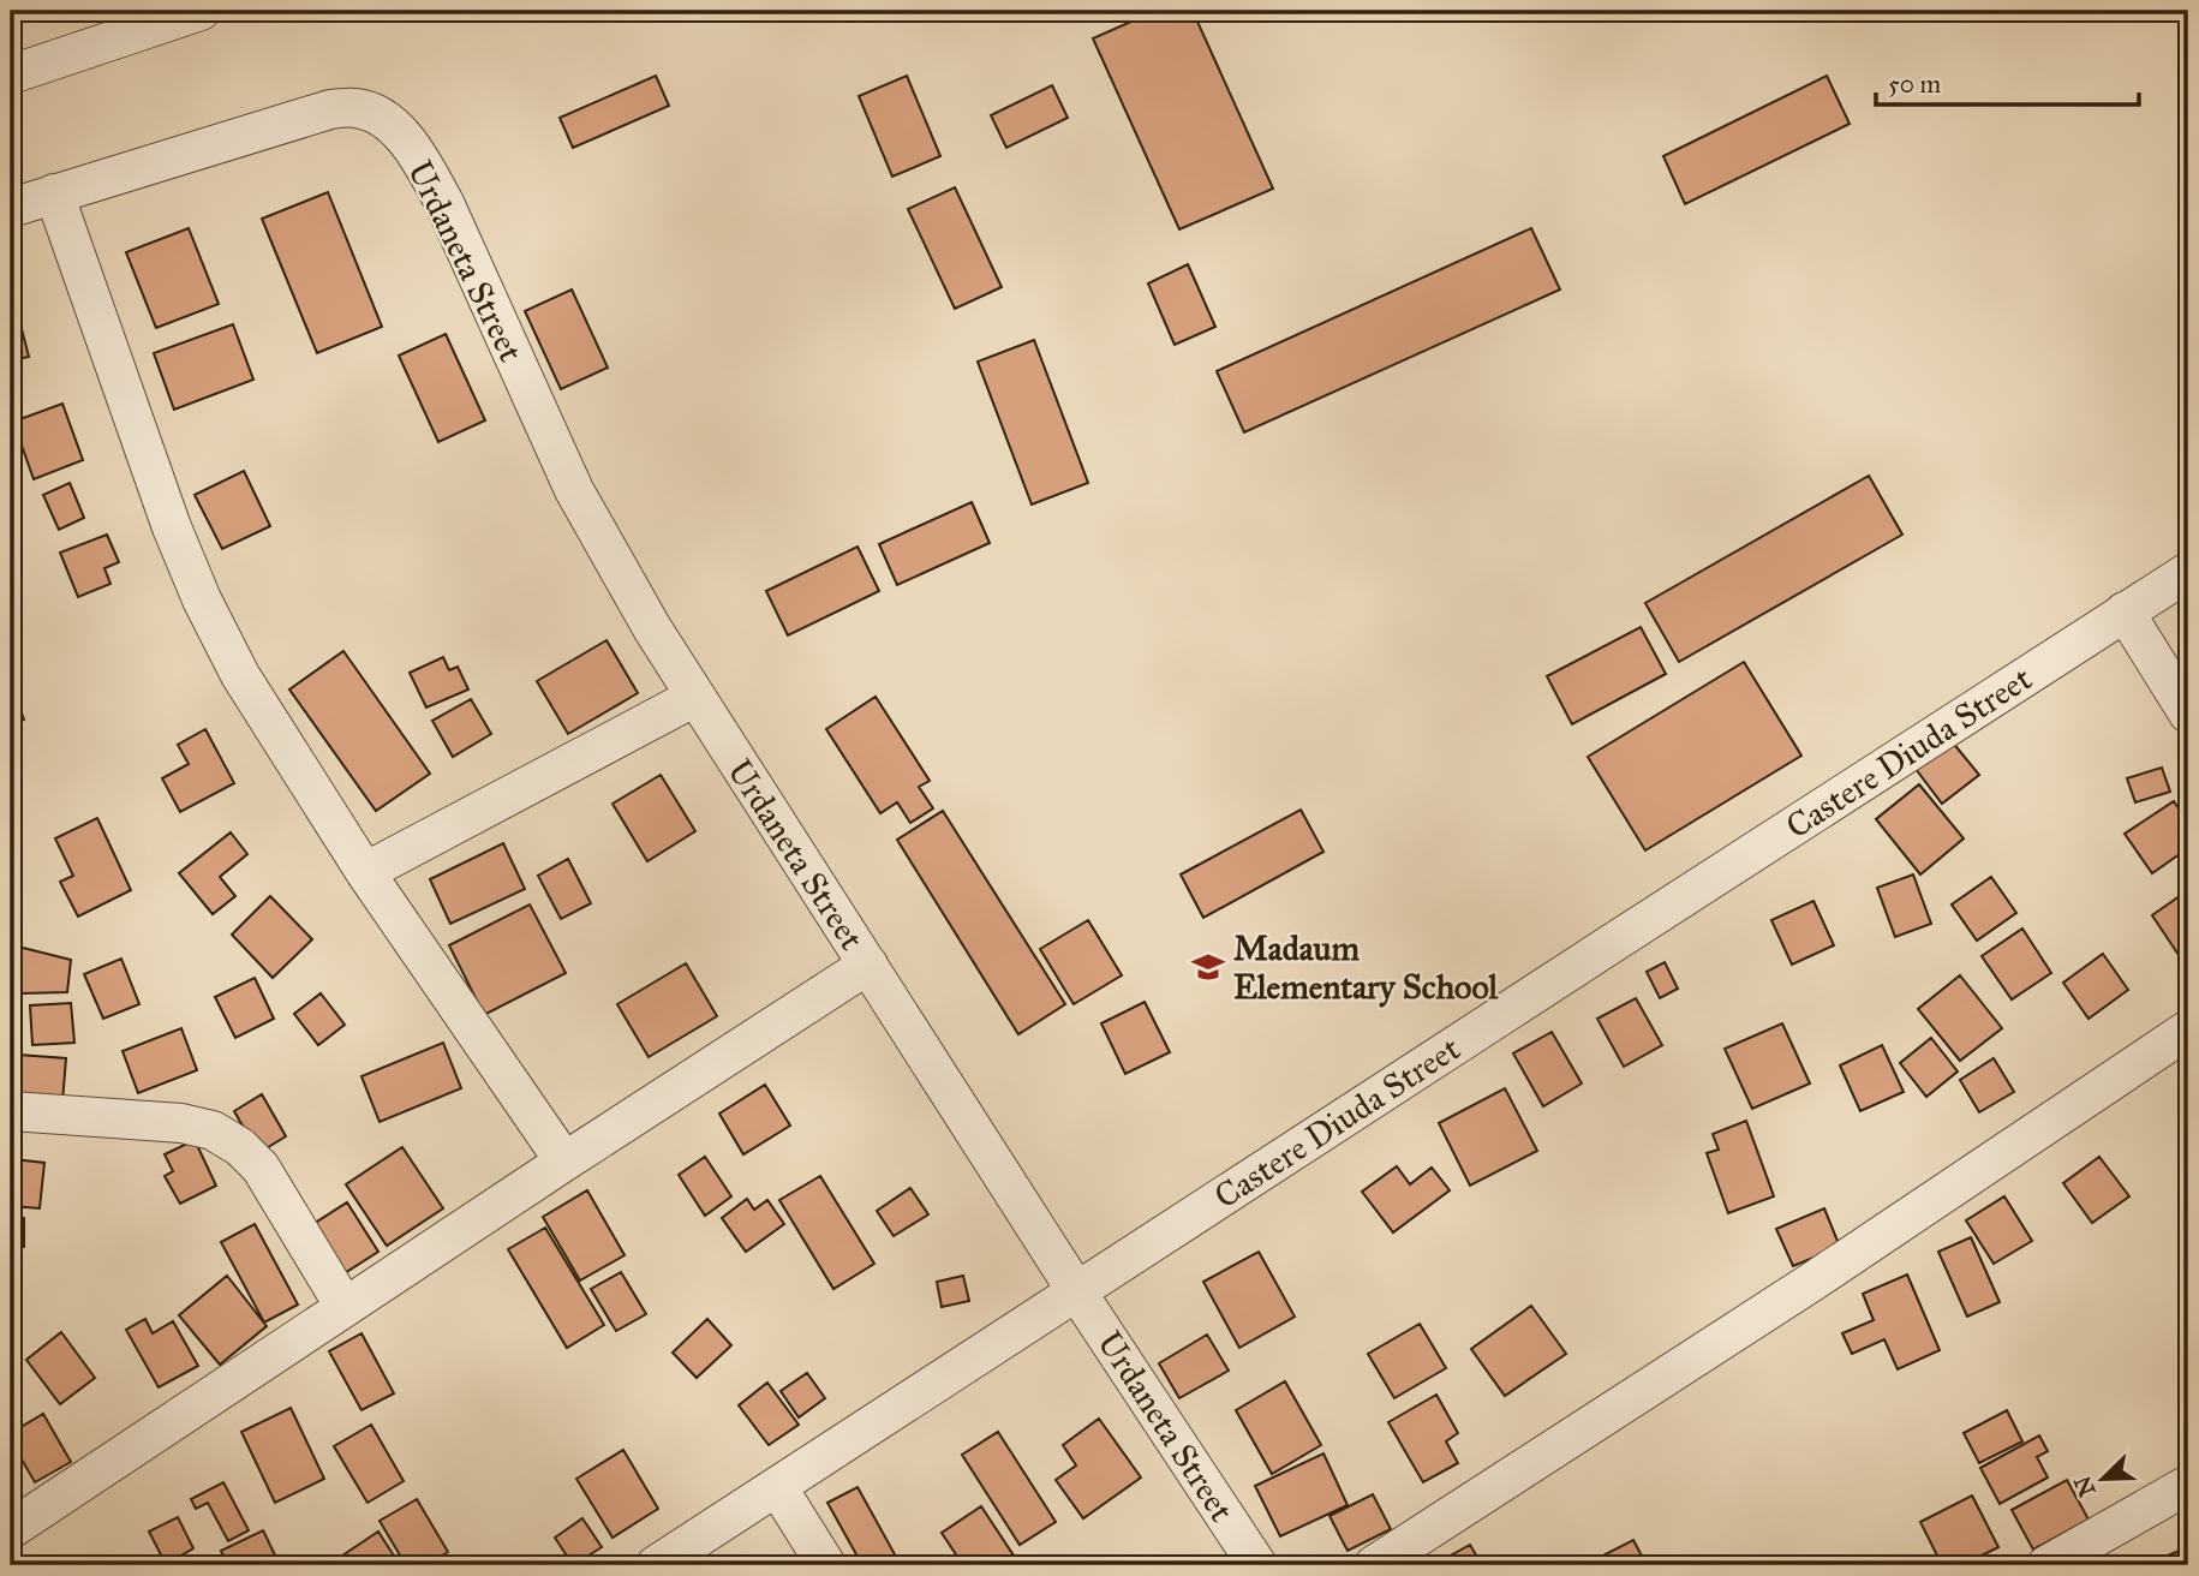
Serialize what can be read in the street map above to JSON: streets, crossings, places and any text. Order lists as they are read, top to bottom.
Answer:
{
  "streets": {
    "street": ["Urdaneta Street", "Castere Diuda Street"]
  },
  "crossings": [
    ["Urdaneta Street", "Castere Diuda Street"]
  ],
  "places": {
    "school or university": ["Madaum Elementary School"]
  },
  "scale_bar": "50 m",
  "north": "bottom left"
}
